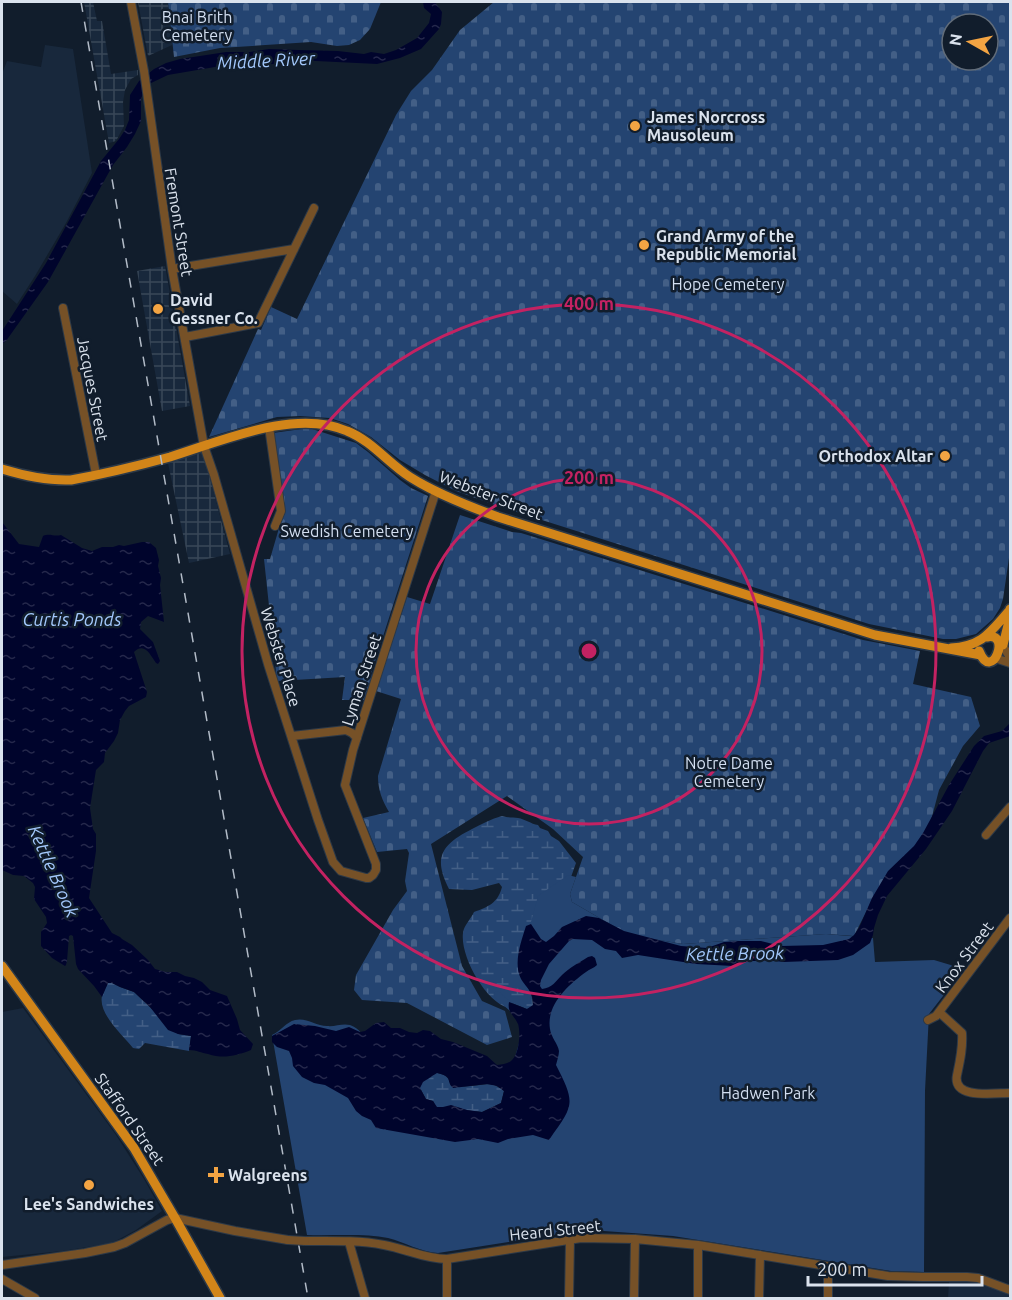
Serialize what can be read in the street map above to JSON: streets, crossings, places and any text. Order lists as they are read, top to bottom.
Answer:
{
  "streets": {
    "main road": ["Webster Street", "Stafford Street"],
    "street": [
      "Fremont Street",
      "Jacques Street",
      "Webster Place",
      "Lyman Street",
      "Knox Street",
      "Heard Street"
    ]
  },
  "crossings": [
    ["Fremont Street", "Webster Street"],
    ["Fremont Street", "Webster Place"],
    ["Jacques Street", "Webster Street"],
    ["Webster Street", "Webster Place"],
    ["Webster Street", "Lyman Street"],
    ["Webster Place", "Lyman Street"],
    ["Stafford Street", "Heard Street"]
  ],
  "water": ["Middle River", "Curtis Ponds", "Kettle Brook"],
  "parks": [
    "Bnai Brith Cemetery",
    "Hope Cemetery",
    "Swedish Cemetery",
    "Notre Dame Cemetery",
    "Hadwen Park"
  ],
  "places": {
    "other": [
      "James Norcross Mausoleum",
      "Grand Army of the Republic Memorial",
      "David Gessner Co.",
      "Orthodox Altar",
      "Lee's Sandwiches"
    ],
    "health": ["Walgreens"]
  },
  "scale_bar": "200 m",
  "north": "left",
  "rings": ["400 m", "200 m"]
}
